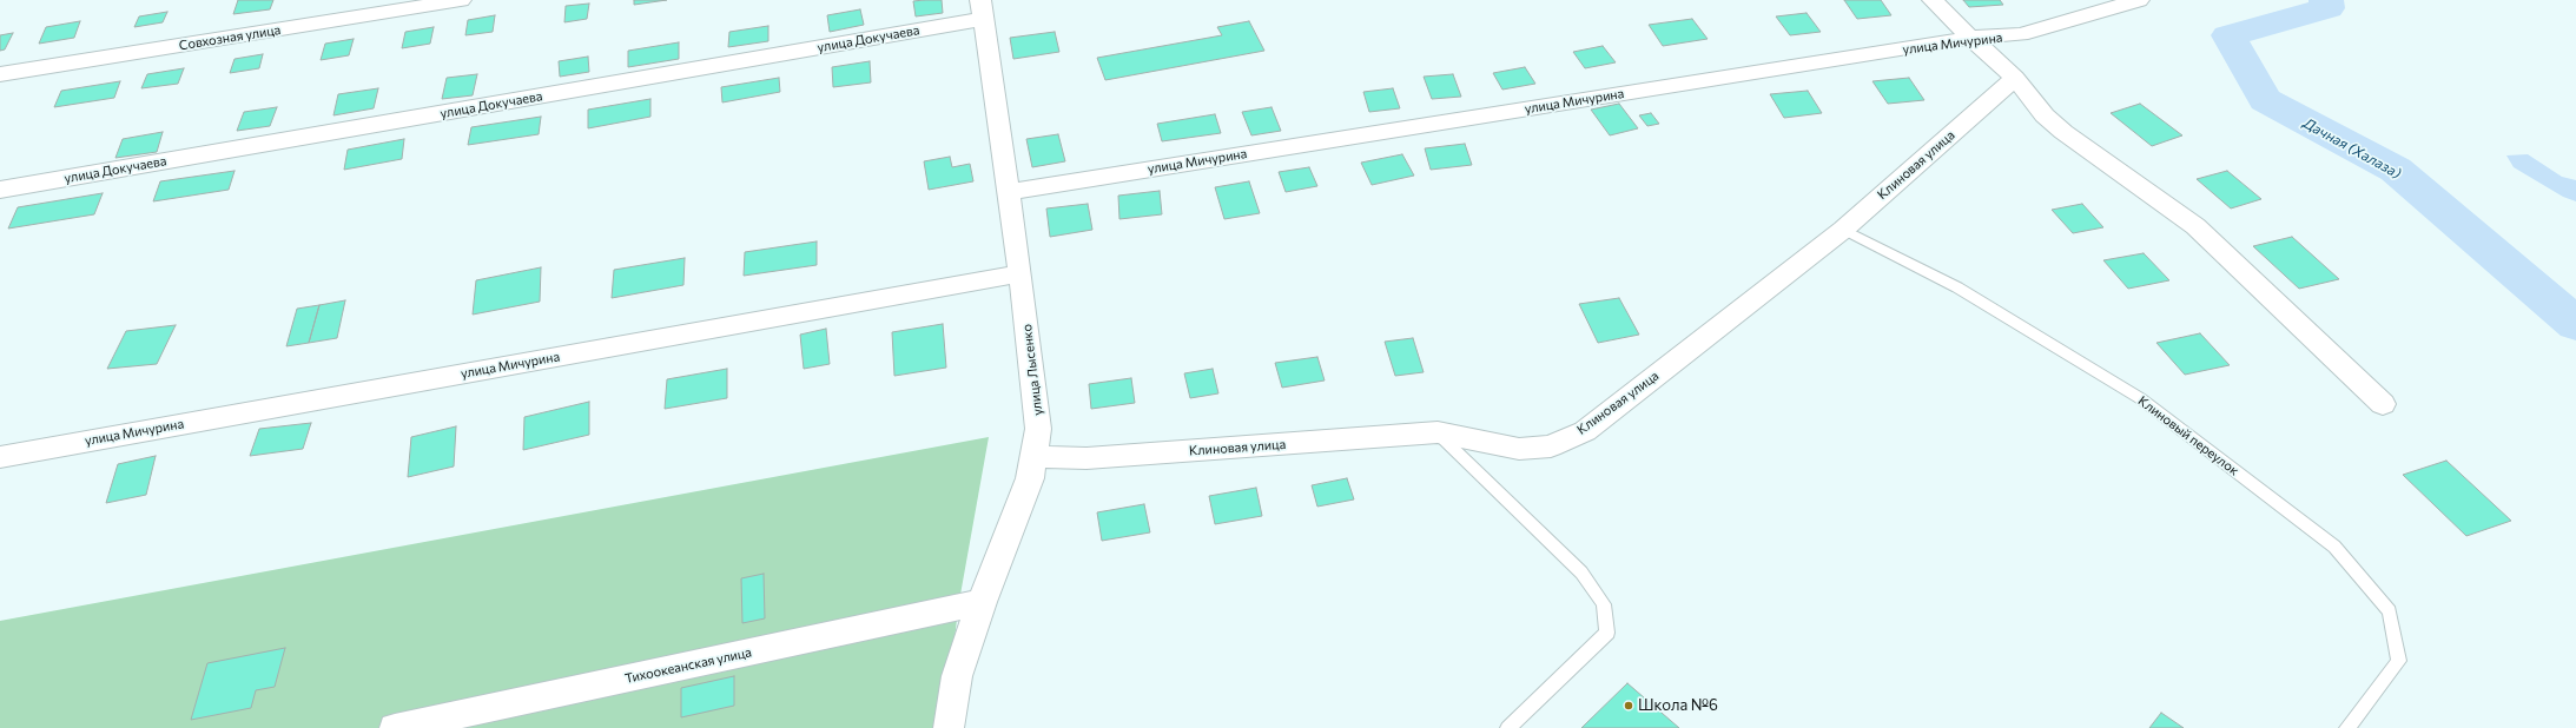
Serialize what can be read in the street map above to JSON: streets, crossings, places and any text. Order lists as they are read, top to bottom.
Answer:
{
  "streets": {
    "street": [
      "Совхозная улица",
      "улица Докучаева",
      "улица Мичурина",
      "Клиновая улица",
      "улица Лысенко",
      "Тихоокеанская улица"
    ],
    "lane": ["Клиновый переулок"]
  },
  "crossings": [
    ["улица Докучаева", "улица Лысенко"],
    ["улица Мичурина", "улица Лысенко"],
    ["Клиновая улица", "улица Лысенко"],
    ["Клиновая улица", "Клиновый переулок"],
    ["улица Лысенко", "Тихоокеанская улица"]
  ],
  "water": ["Дачная (Халаза)"],
  "places": ["Школа №6"]
}
